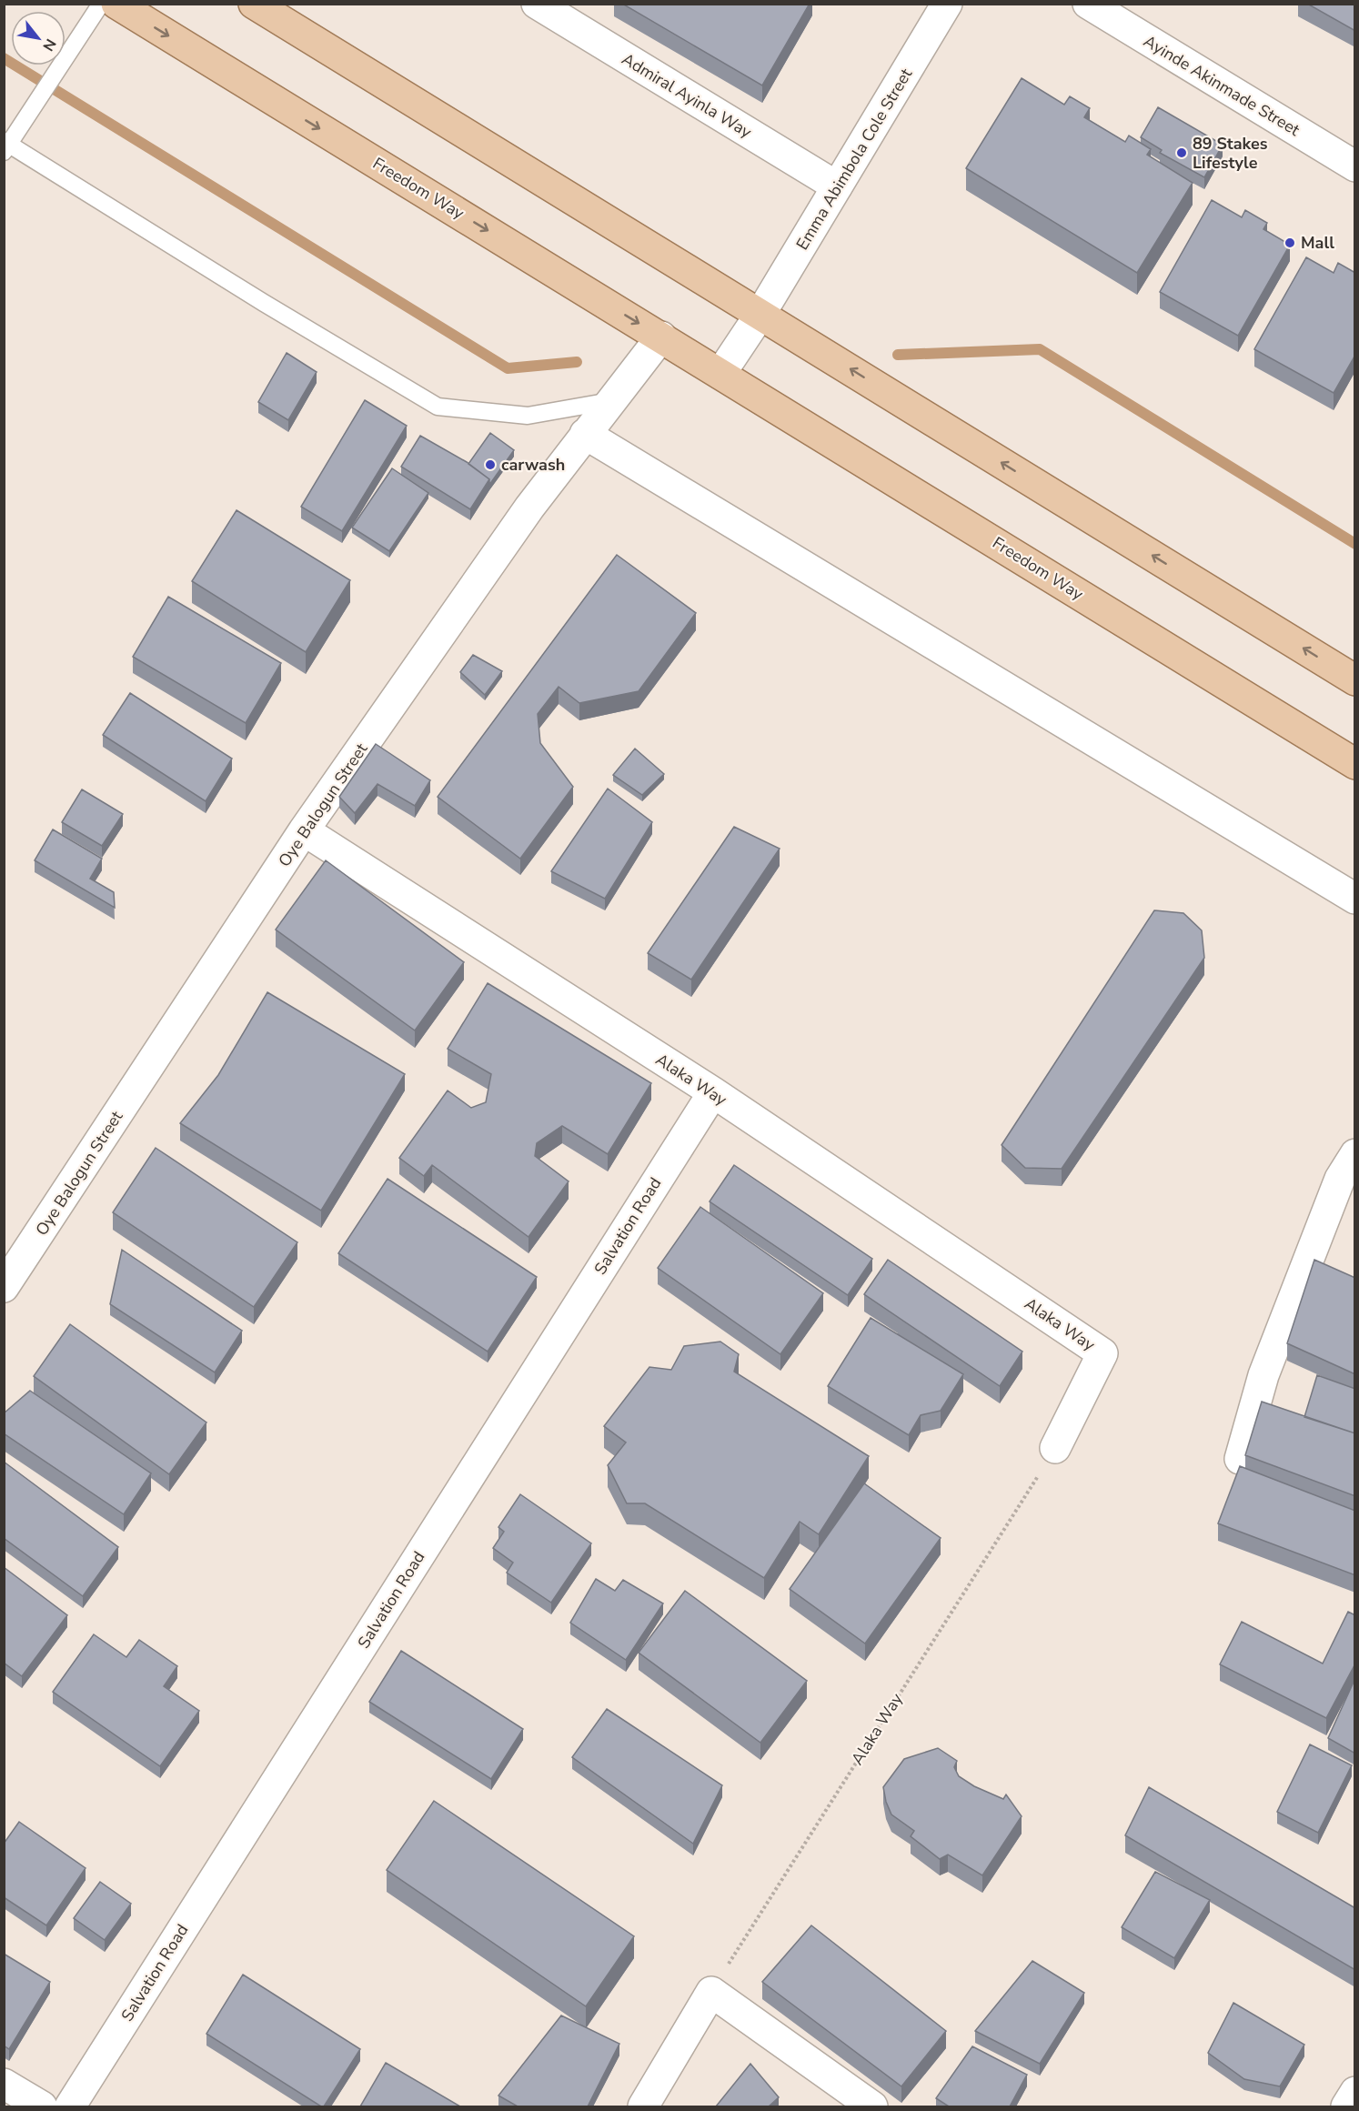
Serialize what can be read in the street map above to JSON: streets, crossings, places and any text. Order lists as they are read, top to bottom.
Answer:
{
  "streets": {
    "main road": ["Freedom Way"],
    "street": [
      "Ayinde Akinmade Street",
      "Admiral Ayinla Way",
      "Emma Abimbola Cole Street",
      "Oye Balogun Street",
      "Alaka Way",
      "Salvation Road"
    ]
  },
  "crossings": [
    ["Admiral Ayinla Way", "Emma Abimbola Cole Street"],
    ["Freedom Way", "Oye Balogun Street"],
    ["Oye Balogun Street", "Alaka Way"],
    ["Alaka Way", "Salvation Road"]
  ],
  "places": ["89 Stakes Lifestyle", "Mall", "carwash"],
  "north": "bottom right"
}
